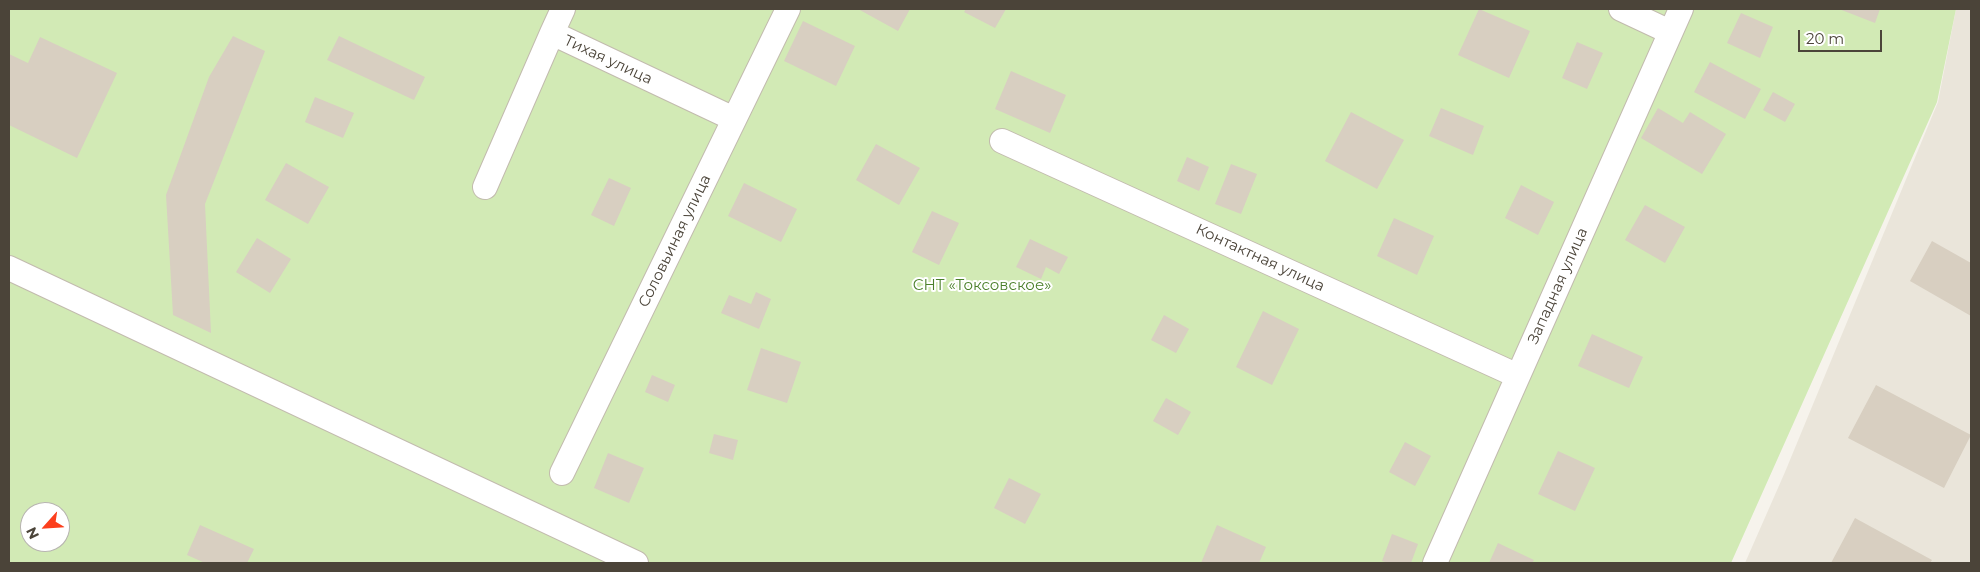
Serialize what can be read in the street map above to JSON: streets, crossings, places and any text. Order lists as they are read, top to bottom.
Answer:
{
  "streets": {
    "street": [
      "Тихая улица",
      "Соловьиная улица",
      "Контактная улица",
      "Западная улица"
    ]
  },
  "crossings": [
    ["Тихая улица", "Соловьиная улица"],
    ["Контактная улица", "Западная улица"]
  ],
  "parks": ["СНТ «Токсовское»"],
  "scale_bar": "20 m",
  "north": "bottom left"
}
